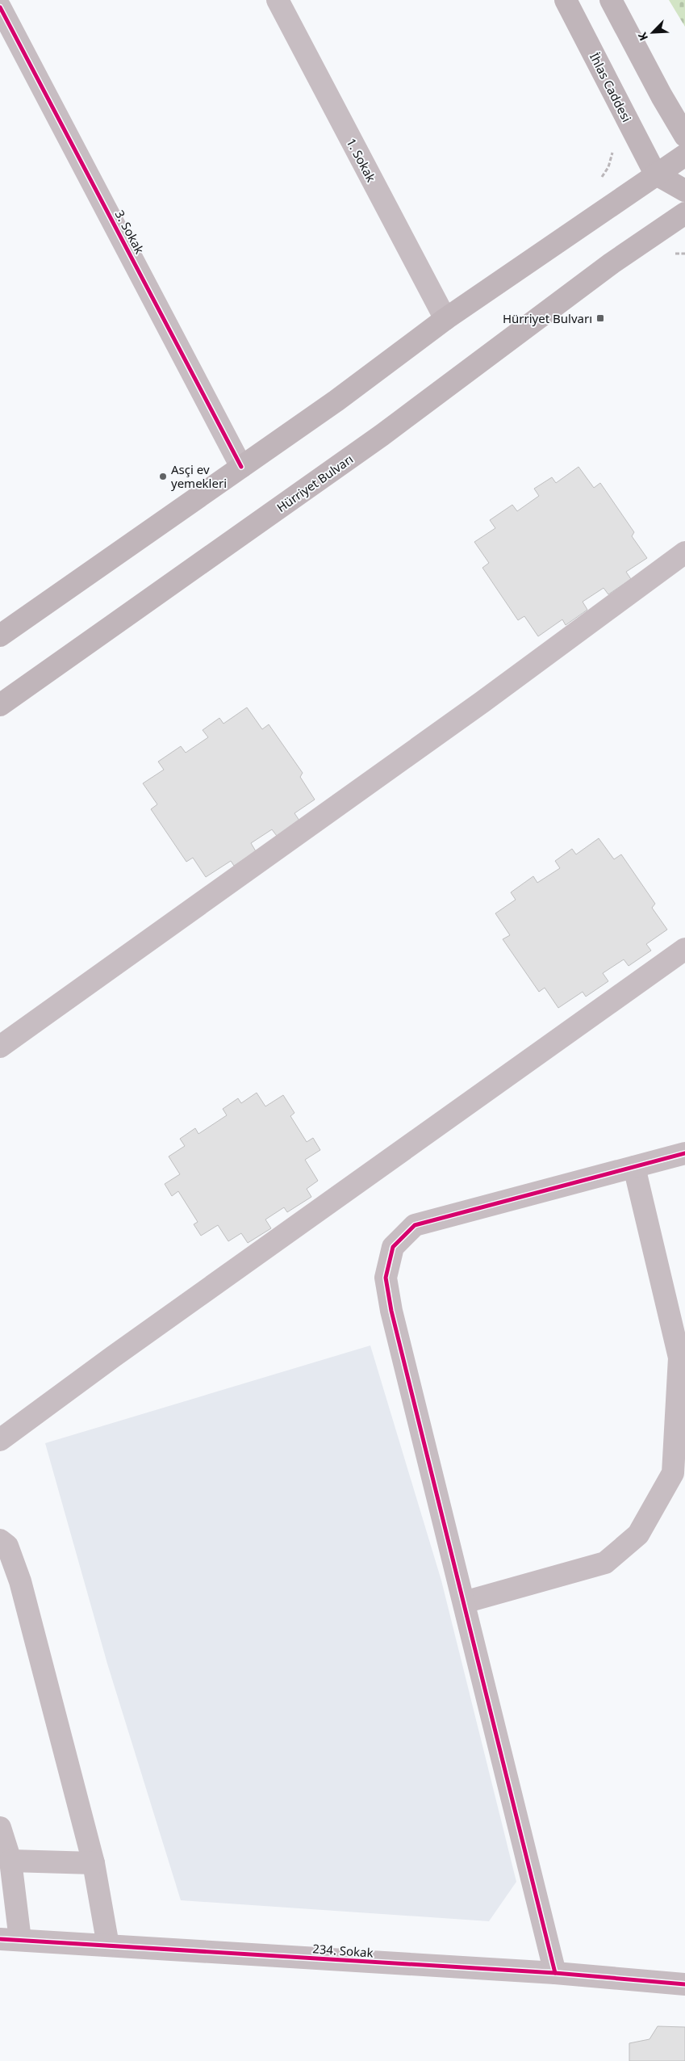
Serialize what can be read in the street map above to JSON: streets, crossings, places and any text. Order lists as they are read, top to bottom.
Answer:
{
  "streets": {
    "main road": ["İhlas Caddesi", "Hürriyet Bulvarı"],
    "street": ["1. Sokak", "3. Sokak", "234. Sokak"]
  },
  "places": {
    "transit": ["Hürriyet Bulvarı"],
    "other": ["Asçi ev yemekleri"]
  },
  "north": "bottom left"
}
